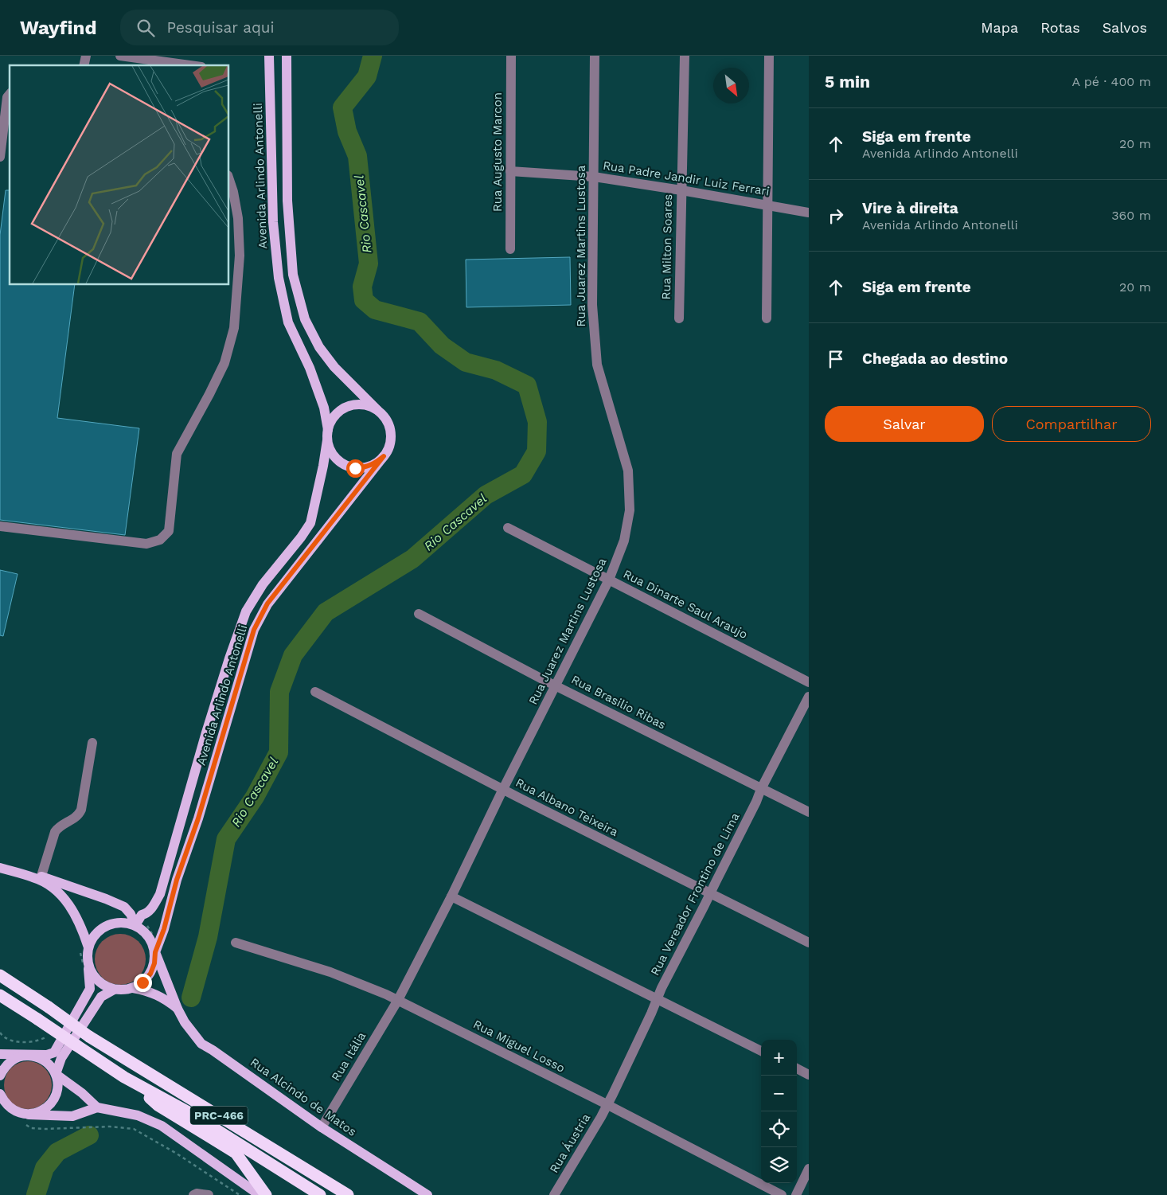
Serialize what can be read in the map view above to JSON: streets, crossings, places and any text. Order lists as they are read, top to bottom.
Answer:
{
  "streets": {
    "highway": ["PRC-466"],
    "main road": ["Avenida Arlindo Antonelli", "Rua Alcindo de Matos"],
    "street": [
      "Rua Augusto Marcon",
      "Rua Padre Jandir Luiz Ferrari",
      "Rua Juarez Martins Lustosa",
      "Rua Milton Soares",
      "Rua Dinarte Saul Araujo",
      "Rua Brasilio Ribas",
      "Rua Albano Teixeira",
      "Rua Vereador Frontino de Lima",
      "Rua Miguel Losso",
      "Rua Itália",
      "Rua Áustria"
    ]
  },
  "crossings": [
    ["Rua Augusto Marcon", "Rua Padre Jandir Luiz Ferrari"],
    ["Avenida Arlindo Antonelli", "Rua Alcindo de Matos"],
    ["Rua Padre Jandir Luiz Ferrari", "Rua Juarez Martins Lustosa"],
    ["Rua Padre Jandir Luiz Ferrari", "Rua Milton Soares"],
    ["Rua Juarez Martins Lustosa", "Rua Dinarte Saul Araujo"],
    ["Rua Juarez Martins Lustosa", "Rua Brasilio Ribas"],
    ["Rua Juarez Martins Lustosa", "Rua Albano Teixeira"],
    ["Rua Juarez Martins Lustosa", "Rua Miguel Losso"],
    ["Rua Juarez Martins Lustosa", "Rua Itália"],
    ["Rua Brasilio Ribas", "Rua Vereador Frontino de Lima"],
    ["Rua Albano Teixeira", "Rua Vereador Frontino de Lima"],
    ["Rua Vereador Frontino de Lima", "Rua Miguel Losso"],
    ["Rua Vereador Frontino de Lima", "Rua Áustria"],
    ["Rua Miguel Losso", "Rua Itália"],
    ["Rua Miguel Losso", "Rua Áustria"],
    ["Rua Itália", "Rua Alcindo de Matos"]
  ],
  "water": ["Rio Cascavel"],
  "north": "bottom right",
  "page": {
    "header": "Wayfind",
    "search": "Pesquisar aqui",
    "nav": ["Mapa", "Rotas", "Salvos"],
    "heading": ["5 min", "A pé · 400 m"],
    "list": [
      ["Siga em frente", "Avenida Arlindo Antonelli", "20 m"],
      ["Vire à direita", "Avenida Arlindo Antonelli", "360 m"],
      ["Siga em frente", "20 m"],
      "Chegada ao destino"
    ],
    "buttons": ["Salvar", "Compartilhar"],
    "map_buttons": ["+", "−"]
  }
}
